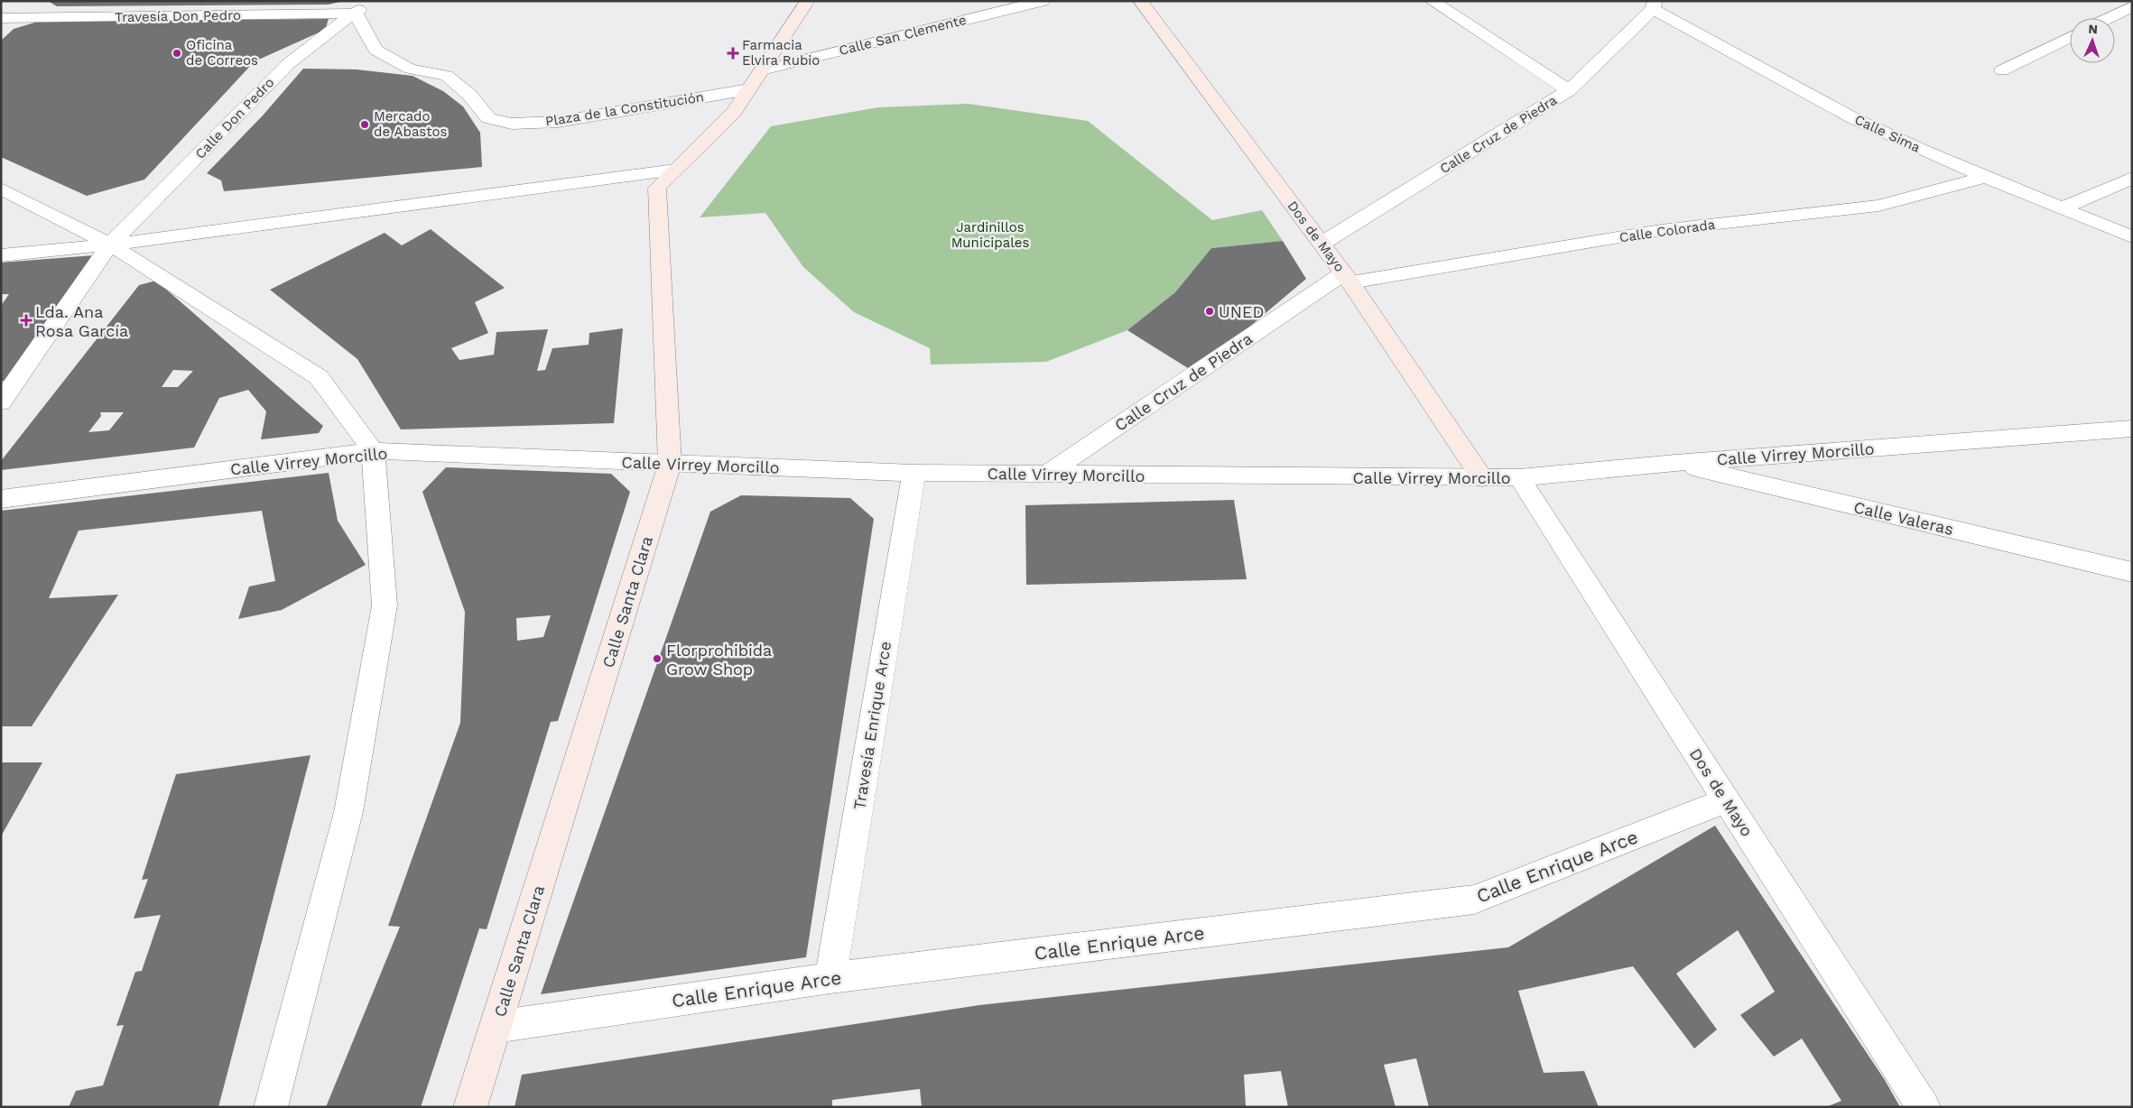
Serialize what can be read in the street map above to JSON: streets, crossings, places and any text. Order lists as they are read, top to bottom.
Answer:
{
  "streets": {
    "street": [
      "Travesía Don Pedro",
      "Calle San Clemente",
      "Plaza de la Constitución",
      "Calle Don Pedro",
      "Calle Sima",
      "Calle Cruz de Piedra",
      "Calle Colorada",
      "Dos de Mayo",
      "Calle Virrey Morcillo",
      "Calle Valeras",
      "Calle Santa Clara",
      "Travesía Enrique Arce",
      "Calle Enrique Arce"
    ]
  },
  "crossings": [
    ["Travesía Don Pedro", "Plaza de la Constitución"],
    ["Travesía Don Pedro", "Calle Don Pedro"],
    ["Calle San Clemente", "Calle Santa Clara"],
    ["Plaza de la Constitución", "Calle Don Pedro"],
    ["Plaza de la Constitución", "Calle Santa Clara"],
    ["Calle Sima", "Calle Cruz de Piedra"],
    ["Calle Sima", "Calle Colorada"],
    ["Calle Cruz de Piedra", "Calle Colorada"],
    ["Calle Cruz de Piedra", "Dos de Mayo"],
    ["Calle Cruz de Piedra", "Calle Virrey Morcillo"],
    ["Calle Colorada", "Dos de Mayo"],
    ["Dos de Mayo", "Calle Virrey Morcillo"],
    ["Dos de Mayo", "Calle Enrique Arce"],
    ["Calle Virrey Morcillo", "Calle Valeras"],
    ["Calle Virrey Morcillo", "Calle Santa Clara"],
    ["Calle Virrey Morcillo", "Travesía Enrique Arce"],
    ["Calle Santa Clara", "Calle Enrique Arce"],
    ["Travesía Enrique Arce", "Calle Enrique Arce"]
  ],
  "parks": ["Jardinillos Municipales"],
  "places": {
    "other": [
      "Oficina de Correos",
      "Mercado de Abastos",
      "UNED",
      "Florprohibida Grow Shop"
    ],
    "health": ["Farmacia Elvira Rubio", "Lda. Ana Rosa García"]
  },
  "north": "top"
}
